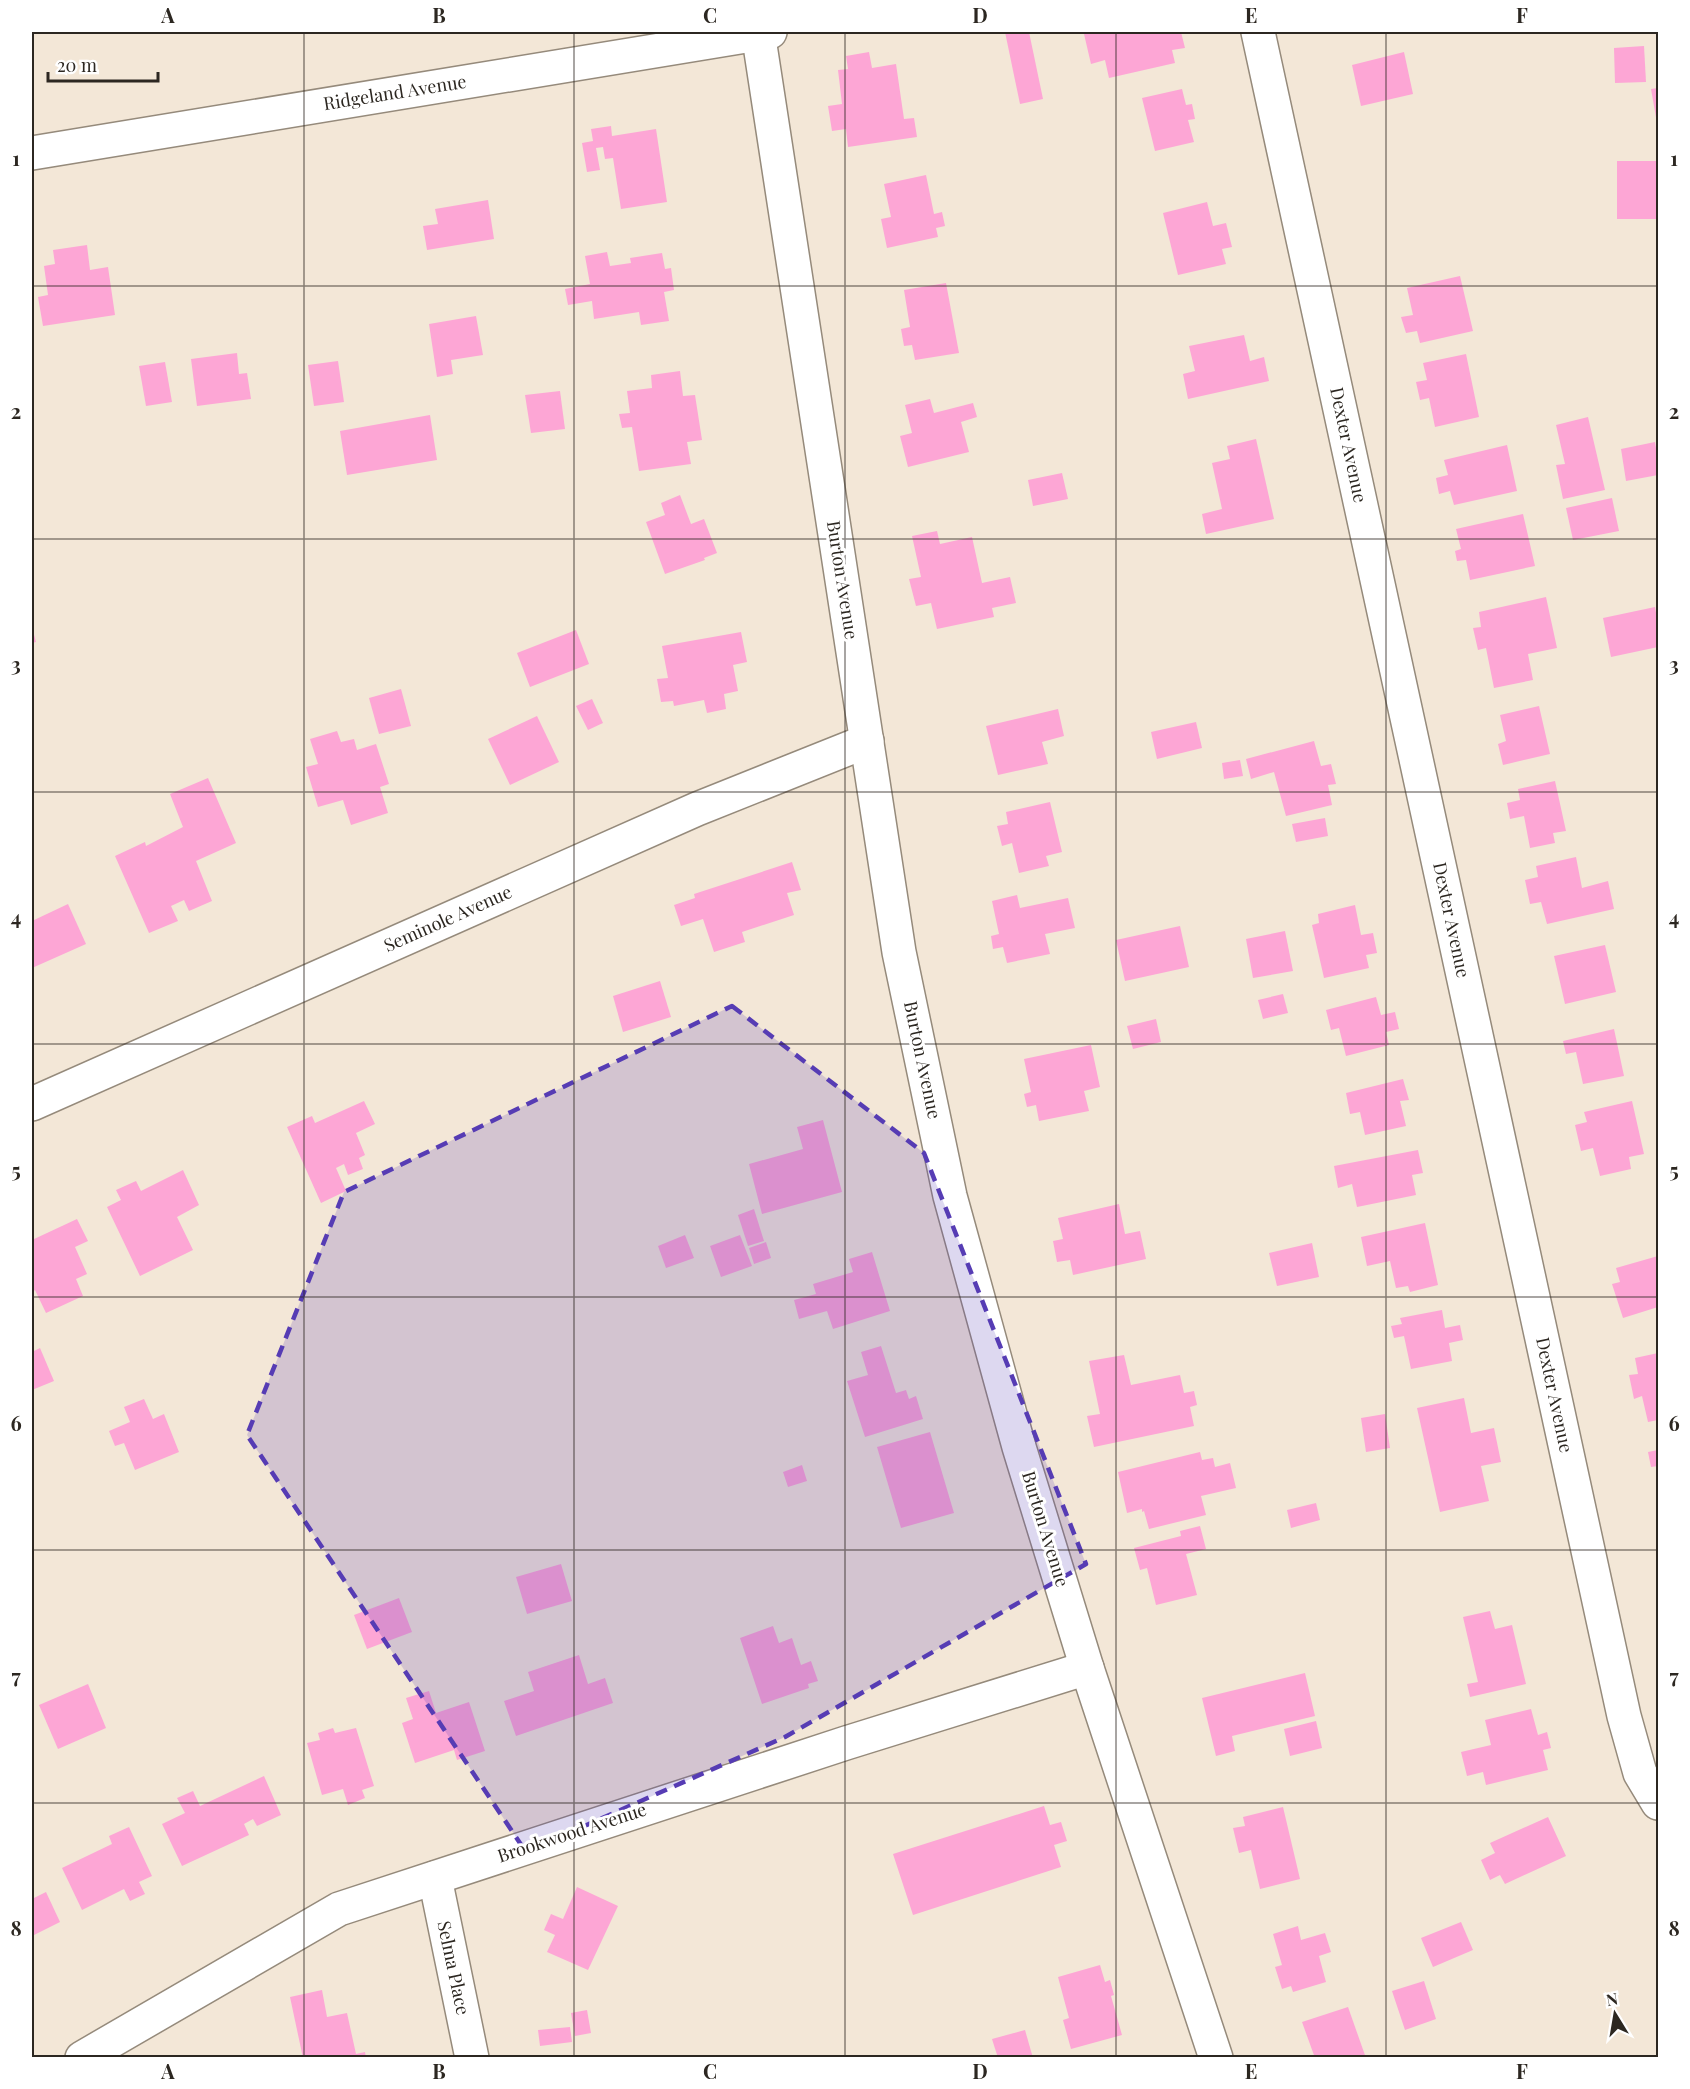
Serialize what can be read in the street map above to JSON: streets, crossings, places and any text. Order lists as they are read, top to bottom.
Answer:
{
  "streets": {
    "street": [
      "Ridgeland Avenue",
      "Dexter Avenue",
      "Burton Avenue",
      "Seminole Avenue",
      "Brookwood Avenue",
      "Selma Place"
    ]
  },
  "crossings": [
    ["Ridgeland Avenue", "Burton Avenue"],
    ["Burton Avenue", "Seminole Avenue"],
    ["Burton Avenue", "Brookwood Avenue"],
    ["Brookwood Avenue", "Selma Place"]
  ],
  "scale_bar": "20 m",
  "north": "top",
  "grid": {
    "columns": [
      "A",
      "B",
      "C",
      "D",
      "E",
      "F"
    ],
    "rows": [
      "1",
      "2",
      "3",
      "4",
      "5",
      "6",
      "7",
      "8"
    ]
  }
}
